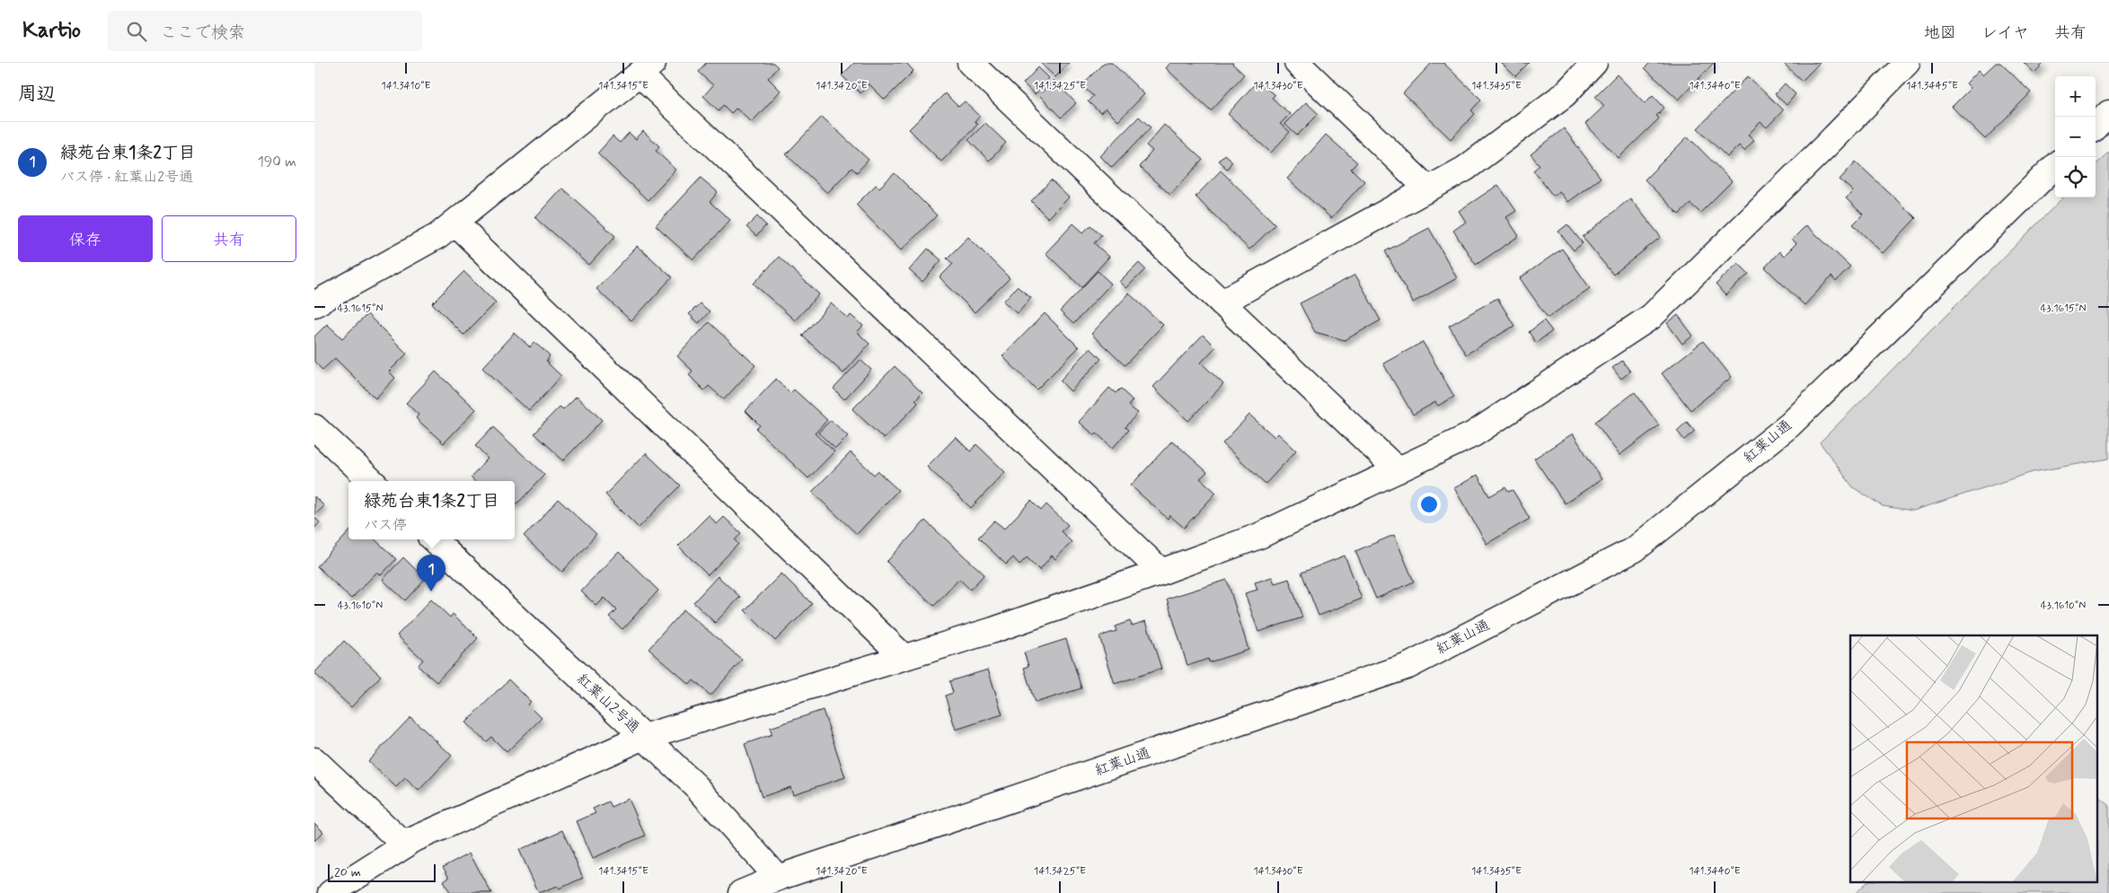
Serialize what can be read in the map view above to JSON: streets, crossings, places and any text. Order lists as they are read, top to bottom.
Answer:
{
  "streets": {
    "street": ["紅葉山通", "紅葉山2号通"]
  },
  "crossings": [
    ["紅葉山通", "紅葉山2号通"]
  ],
  "scale_bar": "20 m",
  "page": {
    "header": "Kartio",
    "search": "ここで検索",
    "nav": ["地図", "レイヤ", "共有"],
    "heading": "周辺",
    "map_buttons": ["+", "−"],
    "list": [
      {
        "mark": "1",
        "name": "緑苑台東1条2丁目",
        "note": "バス停 · 紅葉山2号通",
        "value": "190 m"
      }
    ],
    "buttons": ["保存", "共有"],
    "popup": ["緑苑台東1条2丁目", "バス停"],
    "pins": "1",
    "scale": "20 m"
  },
  "coordinates": [
    "141.3410°E",
    "141.3415°E",
    "141.3420°E",
    "141.3425°E",
    "141.3430°E",
    "141.3435°E",
    "141.3440°E",
    "141.3445°E",
    "43.1615°N",
    "43.1610°N"
  ]
}
